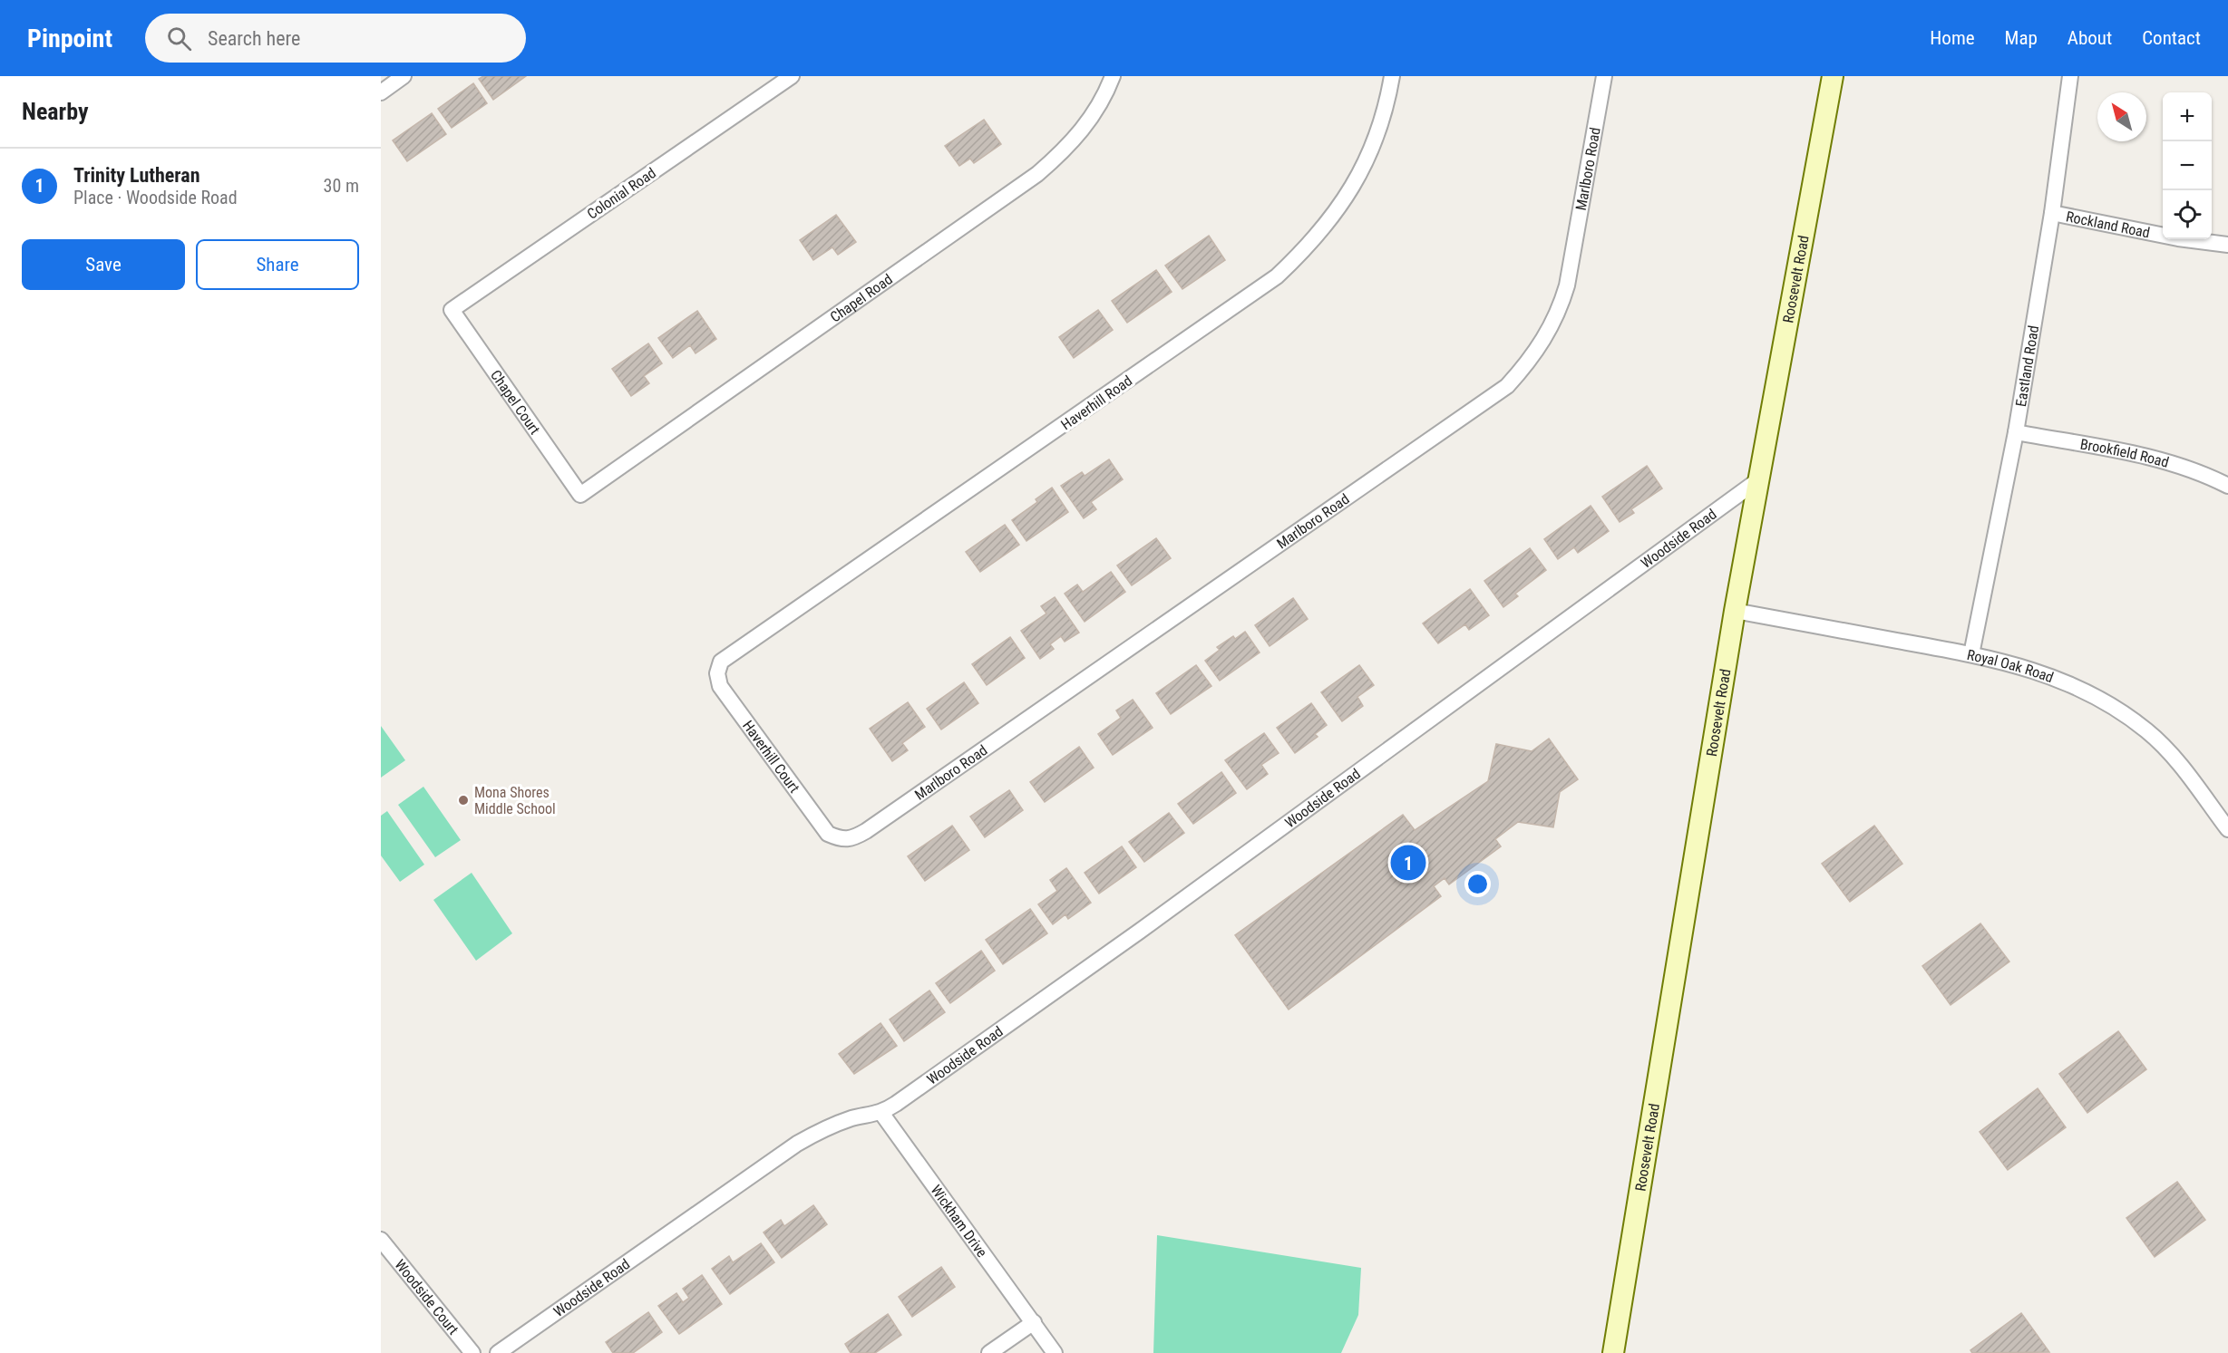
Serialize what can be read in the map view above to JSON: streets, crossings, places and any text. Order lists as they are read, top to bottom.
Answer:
{
  "streets": {
    "street": [
      "Marlboro Road",
      "Colonial Road",
      "Rockland Road",
      "Roosevelt Road",
      "Chapel Road",
      "Eastland Road",
      "Chapel Court",
      "Haverhill Road",
      "Brookfield Road",
      "Woodside Road",
      "Royal Oak Road",
      "Haverhill Court",
      "Wickham Drive",
      "Woodside Court"
    ]
  },
  "crossings": [
    ["Marlboro Road", "Haverhill Court"],
    ["Colonial Road", "Chapel Court"],
    ["Rockland Road", "Eastland Road"],
    ["Roosevelt Road", "Woodside Road"],
    ["Roosevelt Road", "Royal Oak Road"],
    ["Chapel Road", "Chapel Court"],
    ["Eastland Road", "Brookfield Road"],
    ["Eastland Road", "Royal Oak Road"],
    ["Haverhill Road", "Haverhill Court"],
    ["Woodside Road", "Wickham Drive"]
  ],
  "places": ["Mona Shores Middle School"],
  "north": "top left",
  "page": {
    "header": "Pinpoint",
    "search": "Search here",
    "nav": [
      "Home",
      "Map",
      "About",
      "Contact"
    ],
    "heading": "Nearby",
    "map_buttons": ["+", "−"],
    "list": [
      {
        "mark": "1",
        "name": "Trinity Lutheran",
        "note": "Place · Woodside Road",
        "value": "30 m"
      }
    ],
    "buttons": ["Save", "Share"],
    "pins": "1"
  }
}
